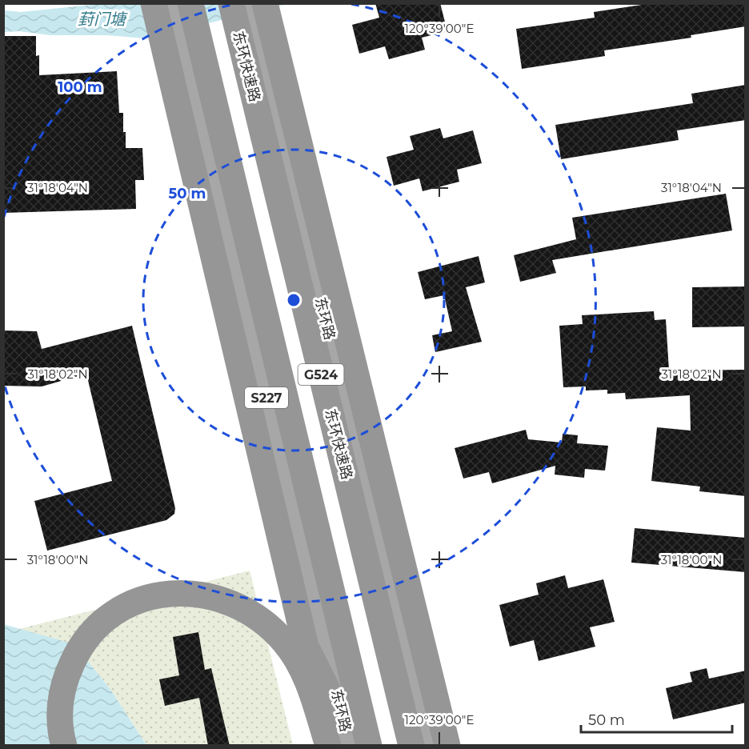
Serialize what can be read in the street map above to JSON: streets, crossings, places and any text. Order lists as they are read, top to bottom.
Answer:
{
  "streets": {
    "highway": ["东环快速路", "G524"],
    "main road": ["东环路", "S227"]
  },
  "water": ["葑门塘"],
  "scale_bar": "50 m",
  "coordinates": [
    "120°39'00\"E",
    "31°18'04\"N",
    "31°18'02\"N",
    "31°18'00\"N"
  ],
  "rings": ["100 m", "50 m"]
}
